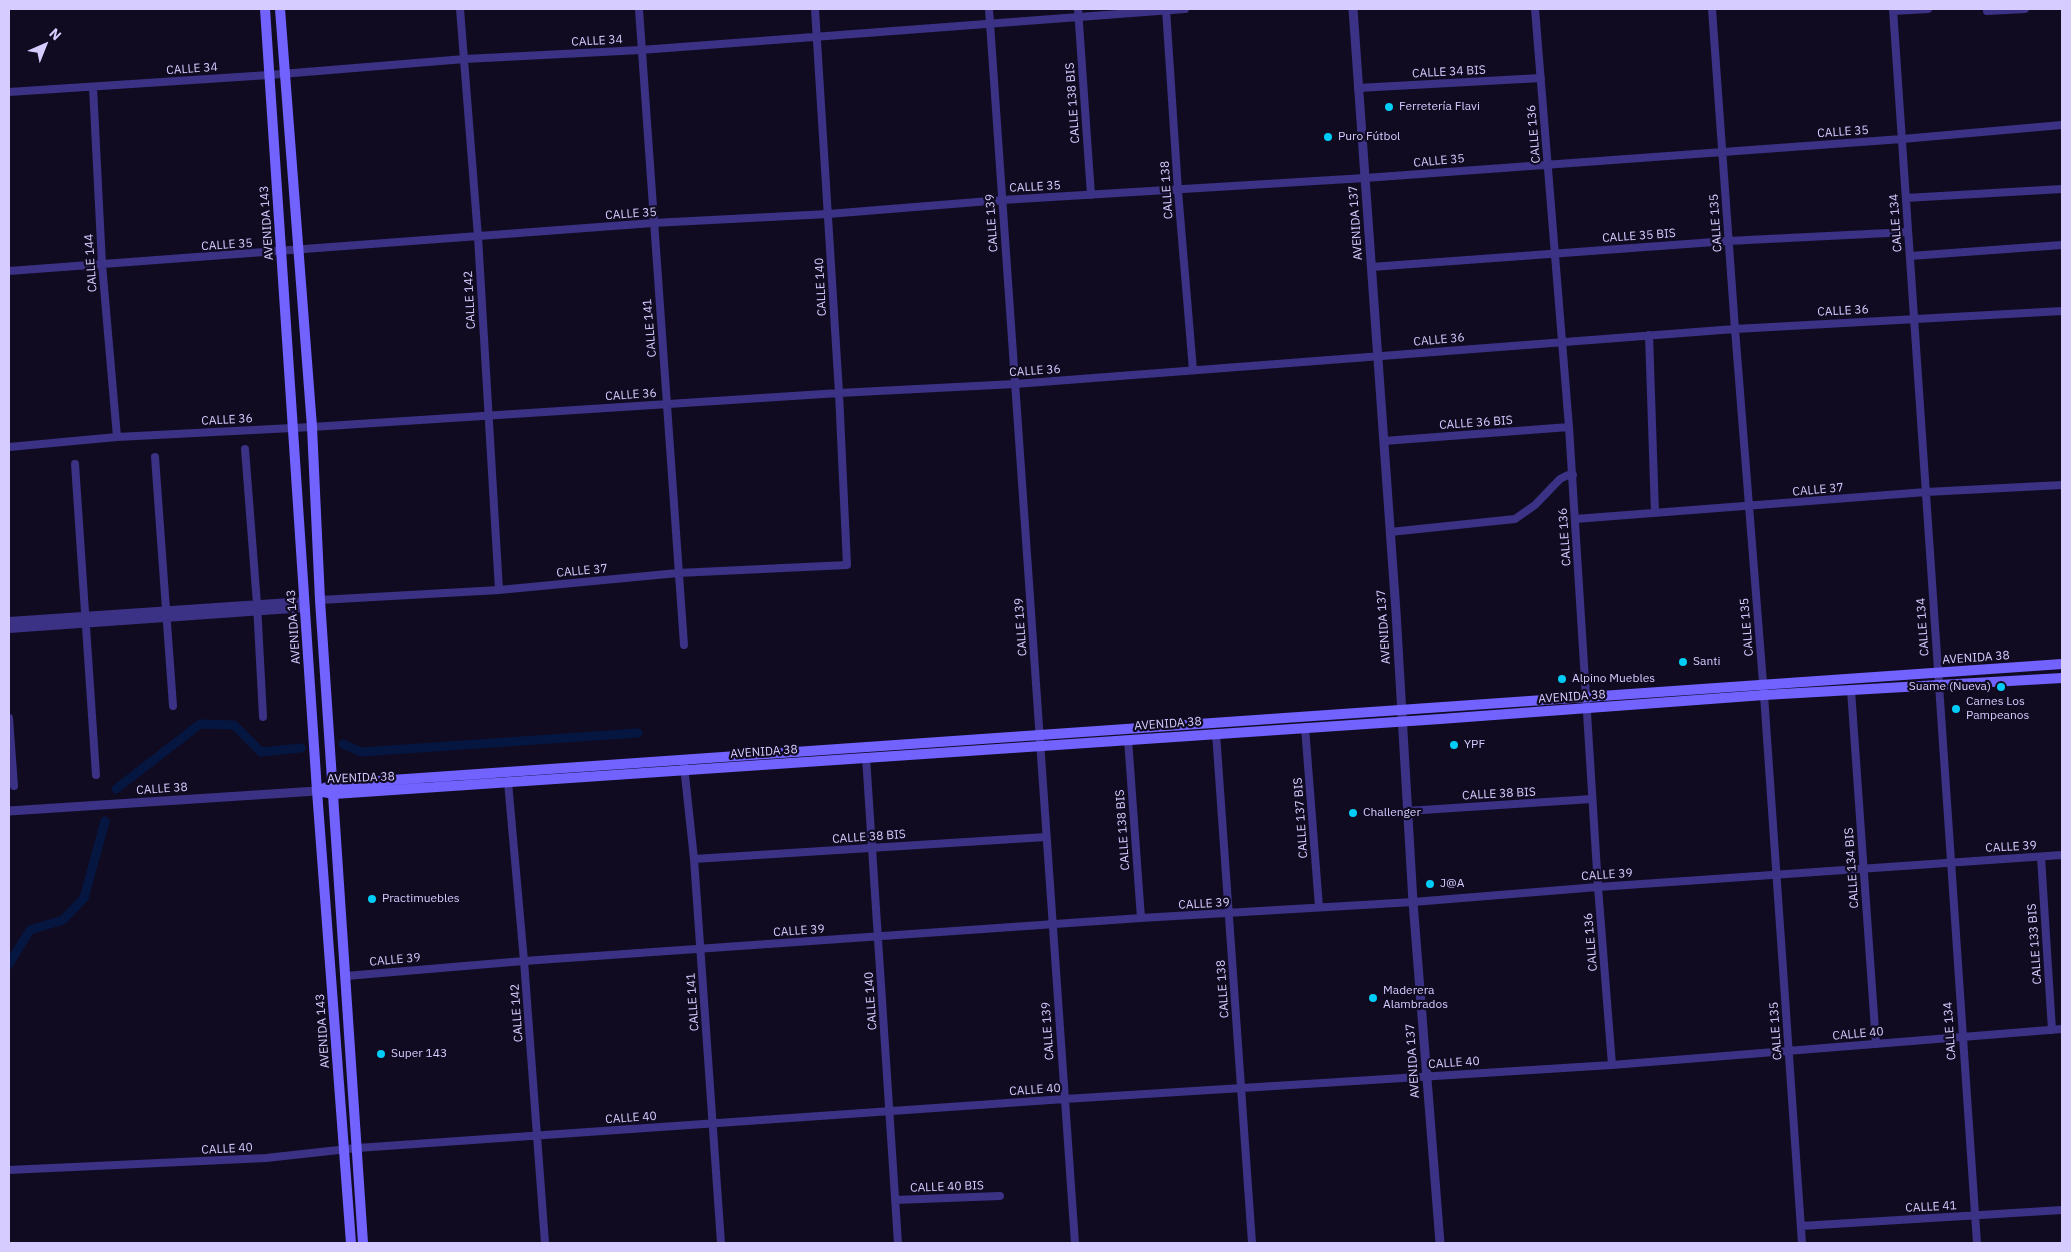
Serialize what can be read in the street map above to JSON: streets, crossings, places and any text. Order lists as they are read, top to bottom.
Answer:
{
  "streets": {
    "main road": ["AVENIDA 143", "AVENIDA 38"],
    "street": [
      "CALLE 34",
      "CALLE 34 BIS",
      "CALLE 138 BIS",
      "CALLE 35",
      "CALLE 136",
      "CALLE 138",
      "CALLE 139",
      "AVENIDA 137",
      "CALLE 135",
      "CALLE 134",
      "CALLE 35 BIS",
      "CALLE 144",
      "CALLE 140",
      "CALLE 142",
      "CALLE 36",
      "CALLE 141",
      "CALLE 36 BIS",
      "CALLE 37",
      "CALLE 38",
      "CALLE 38 BIS",
      "CALLE 137 BIS",
      "CALLE 39",
      "CALLE 134 BIS",
      "CALLE 133 BIS",
      "CALLE 40",
      "CALLE 40 BIS",
      "CALLE 41"
    ]
  },
  "crossings": [
    ["CALLE 34", "CALLE 138 BIS"],
    ["CALLE 34", "CALLE 138"],
    ["CALLE 34", "AVENIDA 143"],
    ["CALLE 34", "CALLE 139"],
    ["CALLE 34", "CALLE 144"],
    ["CALLE 34", "CALLE 140"],
    ["CALLE 34", "CALLE 142"],
    ["CALLE 34", "CALLE 141"],
    ["CALLE 34 BIS", "CALLE 136"],
    ["CALLE 34 BIS", "AVENIDA 137"],
    ["CALLE 138 BIS", "CALLE 35"],
    ["CALLE 138 BIS", "AVENIDA 38"],
    ["CALLE 138 BIS", "CALLE 39"],
    ["CALLE 35", "CALLE 136"],
    ["CALLE 35", "CALLE 138"],
    ["CALLE 35", "AVENIDA 143"],
    ["CALLE 35", "CALLE 139"],
    ["CALLE 35", "AVENIDA 137"],
    ["CALLE 35", "CALLE 135"],
    ["CALLE 35", "CALLE 134"],
    ["CALLE 35", "CALLE 144"],
    ["CALLE 35", "CALLE 140"],
    ["CALLE 35", "CALLE 142"],
    ["CALLE 35", "CALLE 141"],
    ["CALLE 136", "CALLE 35 BIS"],
    ["CALLE 136", "CALLE 36"],
    ["CALLE 136", "CALLE 36 BIS"],
    ["CALLE 136", "CALLE 37"],
    ["CALLE 136", "AVENIDA 38"],
    ["CALLE 136", "CALLE 38 BIS"],
    ["CALLE 136", "CALLE 39"],
    ["CALLE 136", "CALLE 40"],
    ["CALLE 138", "CALLE 36"],
    ["CALLE 138", "AVENIDA 38"],
    ["CALLE 138", "CALLE 39"],
    ["CALLE 138", "CALLE 40"],
    ["AVENIDA 143", "CALLE 36"],
    ["AVENIDA 143", "AVENIDA 38"],
    ["AVENIDA 143", "CALLE 38"],
    ["AVENIDA 143", "CALLE 40"],
    ["CALLE 139", "CALLE 36"],
    ["CALLE 139", "AVENIDA 38"],
    ["CALLE 139", "CALLE 38 BIS"],
    ["CALLE 139", "CALLE 39"],
    ["CALLE 139", "CALLE 40"],
    ["AVENIDA 137", "CALLE 35 BIS"],
    ["AVENIDA 137", "CALLE 36"],
    ["AVENIDA 137", "CALLE 36 BIS"],
    ["AVENIDA 137", "AVENIDA 38"],
    ["AVENIDA 137", "CALLE 38 BIS"],
    ["AVENIDA 137", "CALLE 39"],
    ["AVENIDA 137", "CALLE 40"],
    ["CALLE 135", "CALLE 35 BIS"],
    ["CALLE 135", "CALLE 36"],
    ["CALLE 135", "CALLE 37"],
    ["CALLE 135", "AVENIDA 38"],
    ["CALLE 135", "CALLE 39"],
    ["CALLE 135", "CALLE 40"],
    ["CALLE 135", "CALLE 41"],
    ["CALLE 134", "CALLE 35 BIS"],
    ["CALLE 134", "CALLE 36"],
    ["CALLE 134", "CALLE 37"],
    ["CALLE 134", "AVENIDA 38"],
    ["CALLE 134", "CALLE 39"],
    ["CALLE 134", "CALLE 40"],
    ["CALLE 134", "CALLE 41"],
    ["CALLE 144", "CALLE 36"],
    ["CALLE 140", "CALLE 36"],
    ["CALLE 140", "CALLE 37"],
    ["CALLE 140", "AVENIDA 38"],
    ["CALLE 140", "CALLE 38 BIS"],
    ["CALLE 140", "CALLE 39"],
    ["CALLE 140", "CALLE 40"],
    ["CALLE 140", "CALLE 40 BIS"],
    ["CALLE 142", "CALLE 36"],
    ["CALLE 142", "CALLE 37"],
    ["CALLE 142", "AVENIDA 38"],
    ["CALLE 142", "CALLE 39"],
    ["CALLE 142", "CALLE 40"],
    ["CALLE 36", "CALLE 141"],
    ["CALLE 141", "CALLE 37"],
    ["CALLE 141", "AVENIDA 38"],
    ["CALLE 141", "CALLE 38 BIS"],
    ["CALLE 141", "CALLE 39"],
    ["CALLE 141", "CALLE 40"],
    ["AVENIDA 38", "CALLE 38"],
    ["AVENIDA 38", "CALLE 137 BIS"],
    ["AVENIDA 38", "CALLE 134 BIS"],
    ["CALLE 137 BIS", "CALLE 39"],
    ["CALLE 39", "CALLE 134 BIS"],
    ["CALLE 39", "CALLE 133 BIS"],
    ["CALLE 134 BIS", "CALLE 40"],
    ["CALLE 133 BIS", "CALLE 40"]
  ],
  "places": [
    "Ferretería Flavi",
    "Puro Fútbol",
    "Santi",
    "Alpino Muebles",
    "Suame (Nueva)",
    "Carnes Los Pampeanos",
    "YPF",
    "Challenger",
    "J@A",
    "Practimuebles",
    "Maderera Alambrados",
    "Super 143"
  ],
  "north": "top right"
}
